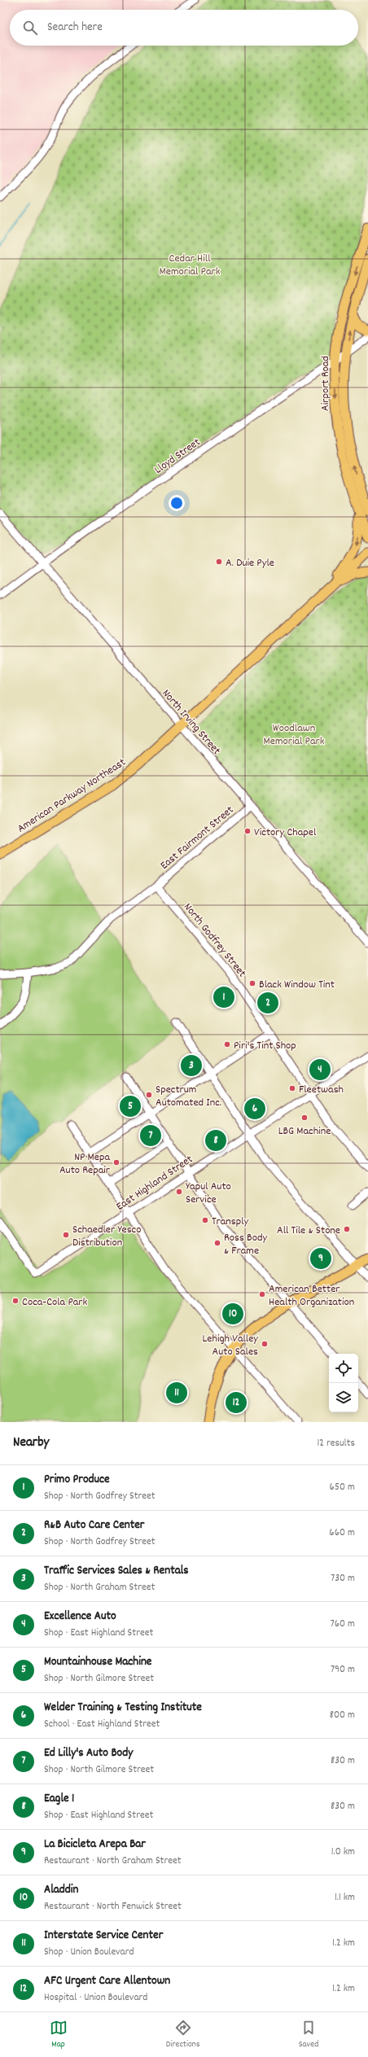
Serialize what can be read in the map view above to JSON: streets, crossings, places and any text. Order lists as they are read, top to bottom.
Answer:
{
  "streets": {
    "main road": ["Airport Road", "American Parkway Northeast"],
    "street": [
      "Lloyd Street",
      "North Irving Street",
      "East Fairmont Street",
      "North Godfrey Street",
      "East Highland Street"
    ]
  },
  "crossings": [
    ["Airport Road", "Lloyd Street"],
    ["Lloyd Street", "North Irving Street"],
    ["North Irving Street", "American Parkway Northeast"],
    ["North Irving Street", "East Fairmont Street"],
    ["East Fairmont Street", "North Godfrey Street"],
    ["North Godfrey Street", "East Highland Street"]
  ],
  "parks": ["Cedar Hill Memorial Park", "Woodlawn Memorial Park"],
  "places": [
    "A. Duie Pyle",
    "Victory Chapel",
    "Black Window Tint",
    "Piri's Tint Shop",
    "Fleetwash",
    "Spectrum Automated Inc.",
    "LBG Machine",
    "NP Mepa Auto Repair",
    "Yapul Auto Service",
    "Transply",
    "All Tile & Stone",
    "Schaedler Yesco Distribution",
    "Ross Body & Frame",
    "American Better Health Organization",
    "Coca-Cola Park",
    "Lehigh Valley Auto Sales"
  ],
  "page": {
    "search": "Search here",
    "pins": [
      "1",
      "2",
      "3",
      "4",
      "5",
      "6",
      "7",
      "8",
      "9",
      "10",
      "11",
      "12"
    ],
    "heading": ["Nearby", "12 results"],
    "list": [
      {
        "mark": "1",
        "name": "Primo Produce",
        "note": "Shop · North Godfrey Street",
        "value": "650 m"
      },
      {
        "mark": "2",
        "name": "R&B Auto Care Center",
        "note": "Shop · North Godfrey Street",
        "value": "660 m"
      },
      {
        "mark": "3",
        "name": "Traffic Services Sales & Rentals",
        "note": "Shop · North Graham Street",
        "value": "730 m"
      },
      {
        "mark": "4",
        "name": "Excellence Auto",
        "note": "Shop · East Highland Street",
        "value": "760 m"
      },
      {
        "mark": "5",
        "name": "Mountainhouse Machine",
        "note": "Shop · North Gilmore Street",
        "value": "790 m"
      },
      {
        "mark": "6",
        "name": "Welder Training & Testing Institute",
        "note": "School · East Highland Street",
        "value": "800 m"
      },
      {
        "mark": "7",
        "name": "Ed Lilly's Auto Body",
        "note": "Shop · North Gilmore Street",
        "value": "830 m"
      },
      {
        "mark": "8",
        "name": "Eagle 1",
        "note": "Shop · East Highland Street",
        "value": "830 m"
      },
      {
        "mark": "9",
        "name": "La Bicicleta Arepa Bar",
        "note": "Restaurant · North Graham Street",
        "value": "1.0 km"
      },
      {
        "mark": "10",
        "name": "Aladdin",
        "note": "Restaurant · North Fenwick Street",
        "value": "1.1 km"
      },
      {
        "mark": "11",
        "name": "Interstate Service Center",
        "note": "Shop · Union Boulevard",
        "value": "1.2 km"
      },
      {
        "mark": "12",
        "name": "AFC Urgent Care Allentown",
        "note": "Hospital · Union Boulevard",
        "value": "1.2 km"
      }
    ],
    "nav": ["Map", "Directions", "Saved"]
  }
}
